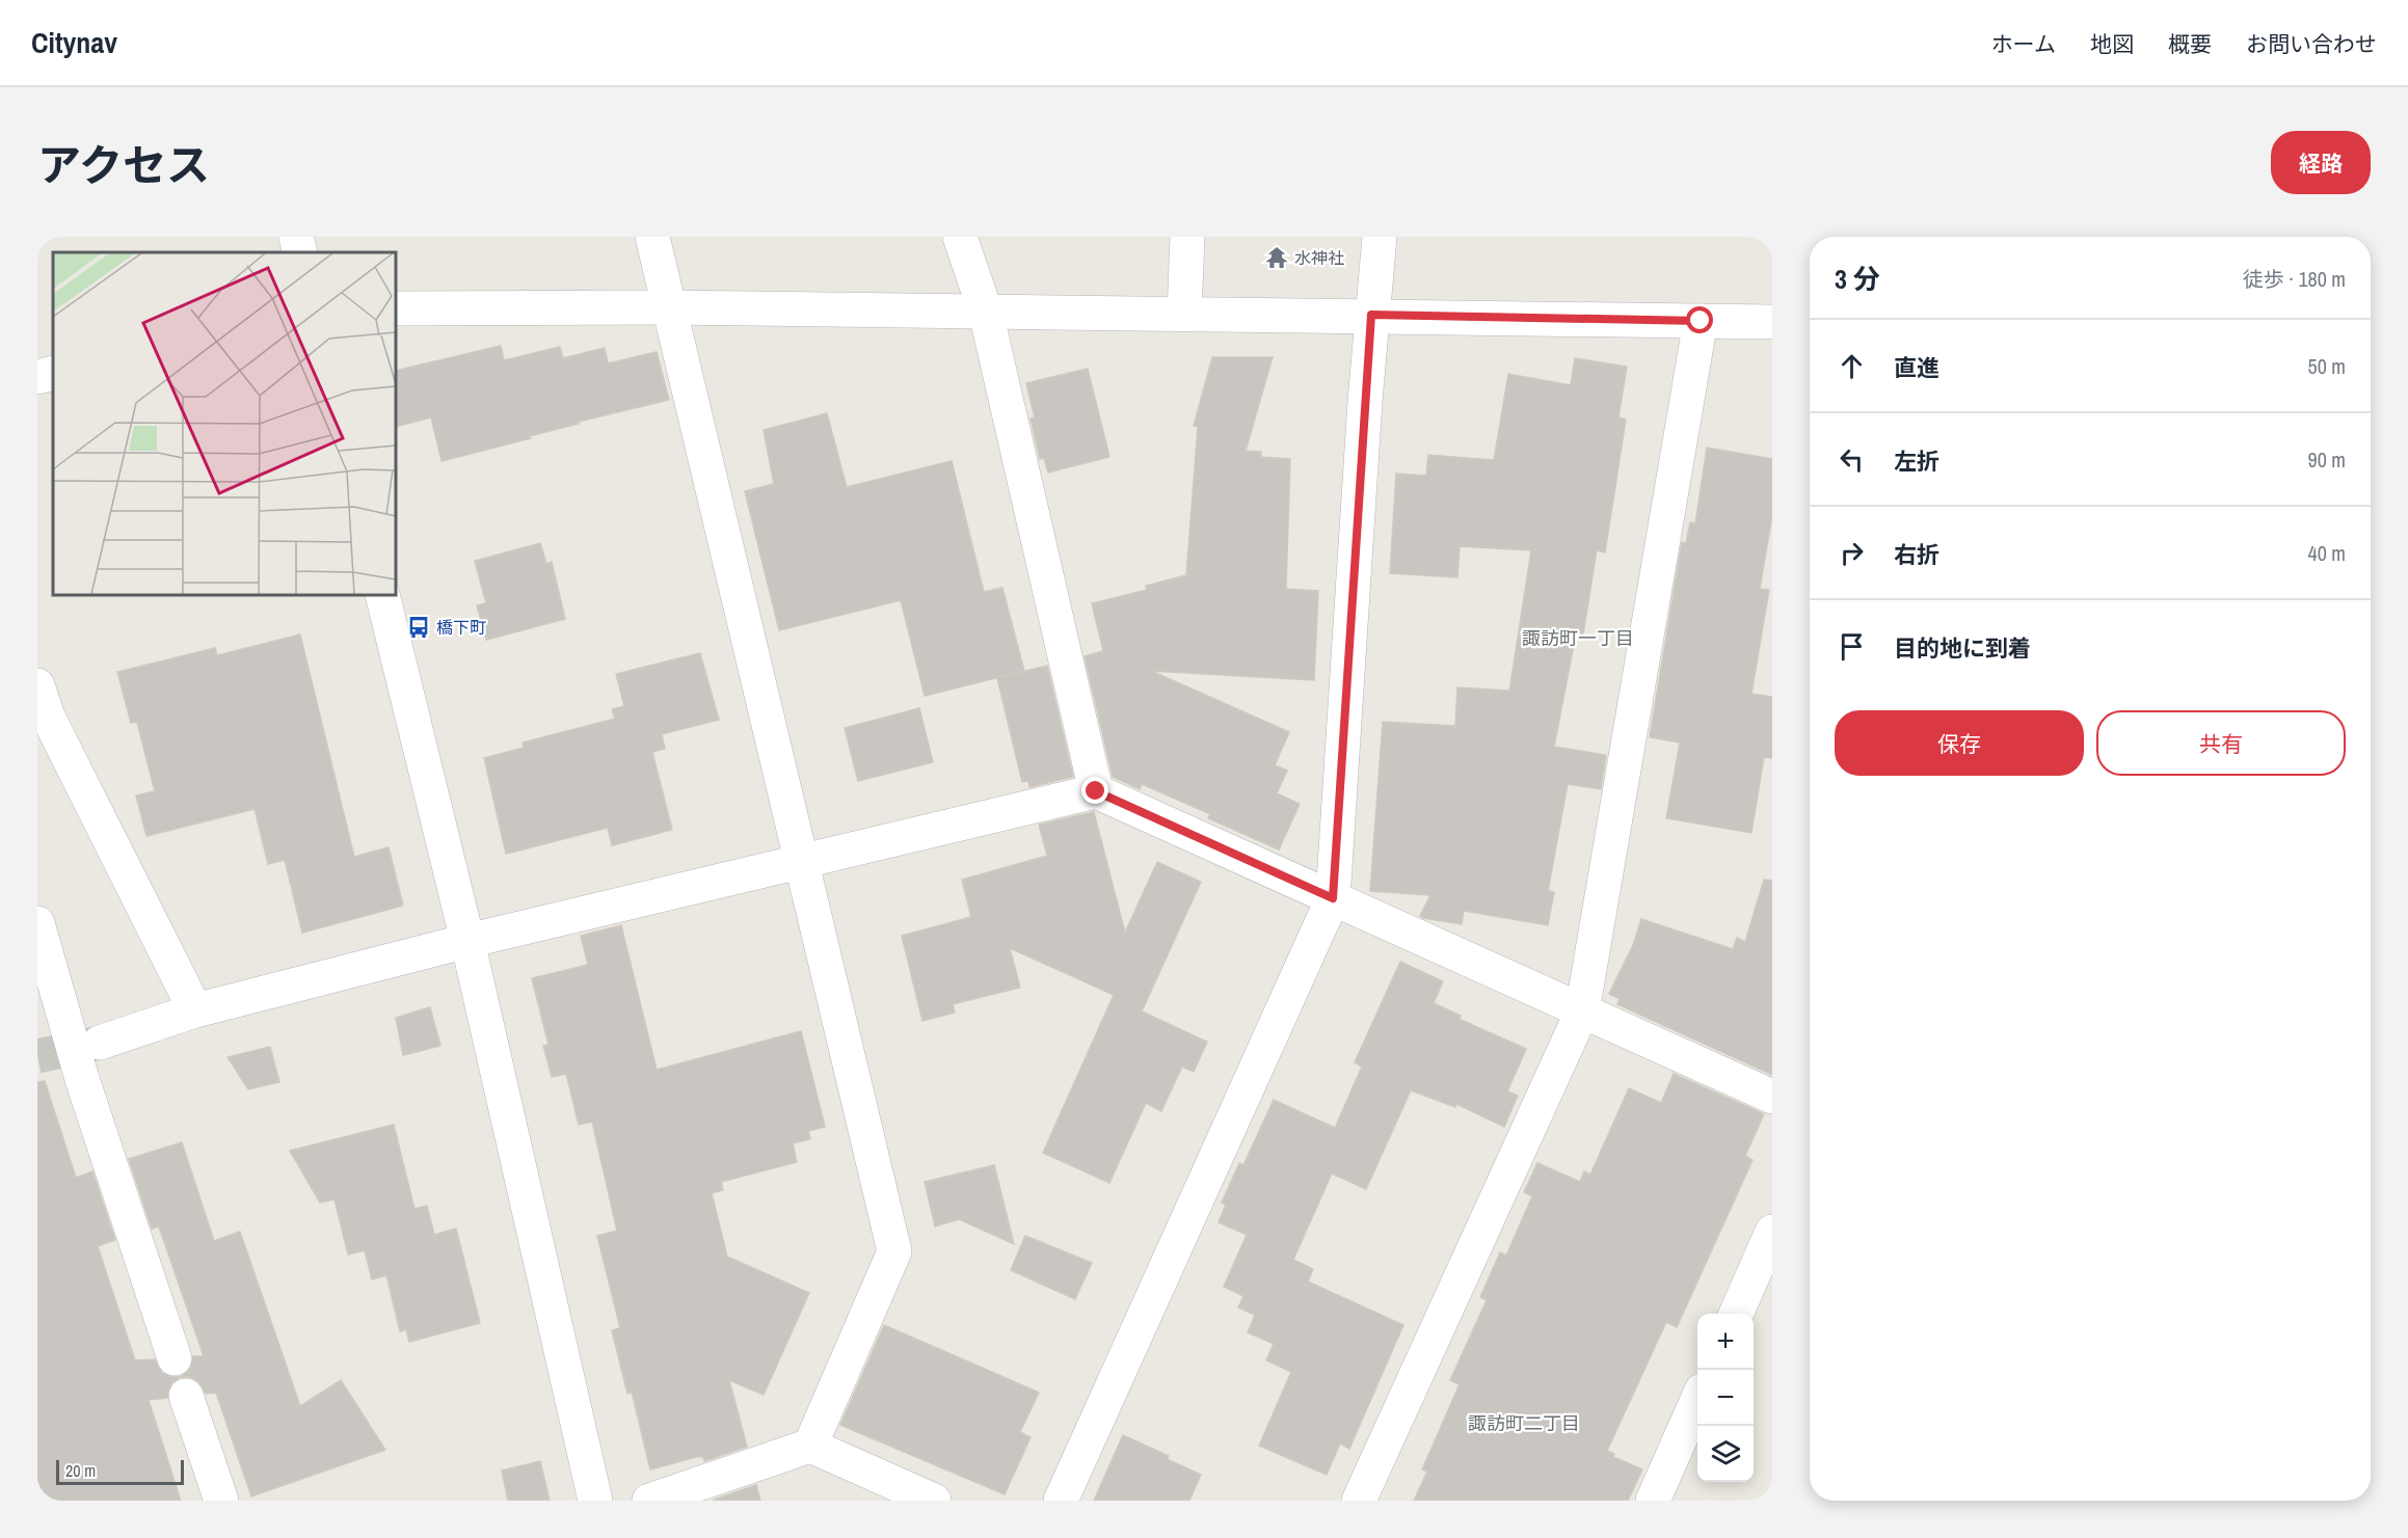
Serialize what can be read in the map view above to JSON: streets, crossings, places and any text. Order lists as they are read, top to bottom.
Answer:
{
  "districts": ["諏訪町一丁目", "諏訪町二丁目"],
  "places": {
    "temple": ["水神社"],
    "bus stop": ["橋下町"]
  },
  "scale_bar": "20 m",
  "page": {
    "header": "Citynav",
    "nav": [
      "ホーム",
      "地図",
      "概要",
      "お問い合わせ"
    ],
    "title": "アクセス",
    "buttons": [
      "経路",
      ["保存", "共有"]
    ],
    "heading": ["3 分", "徒歩 · 180 m"],
    "list": [
      ["直進", "50 m"],
      ["左折", "90 m"],
      ["右折", "40 m"],
      "目的地に到着"
    ],
    "map_buttons": ["+", "−"],
    "scale": "20 m"
  }
}
